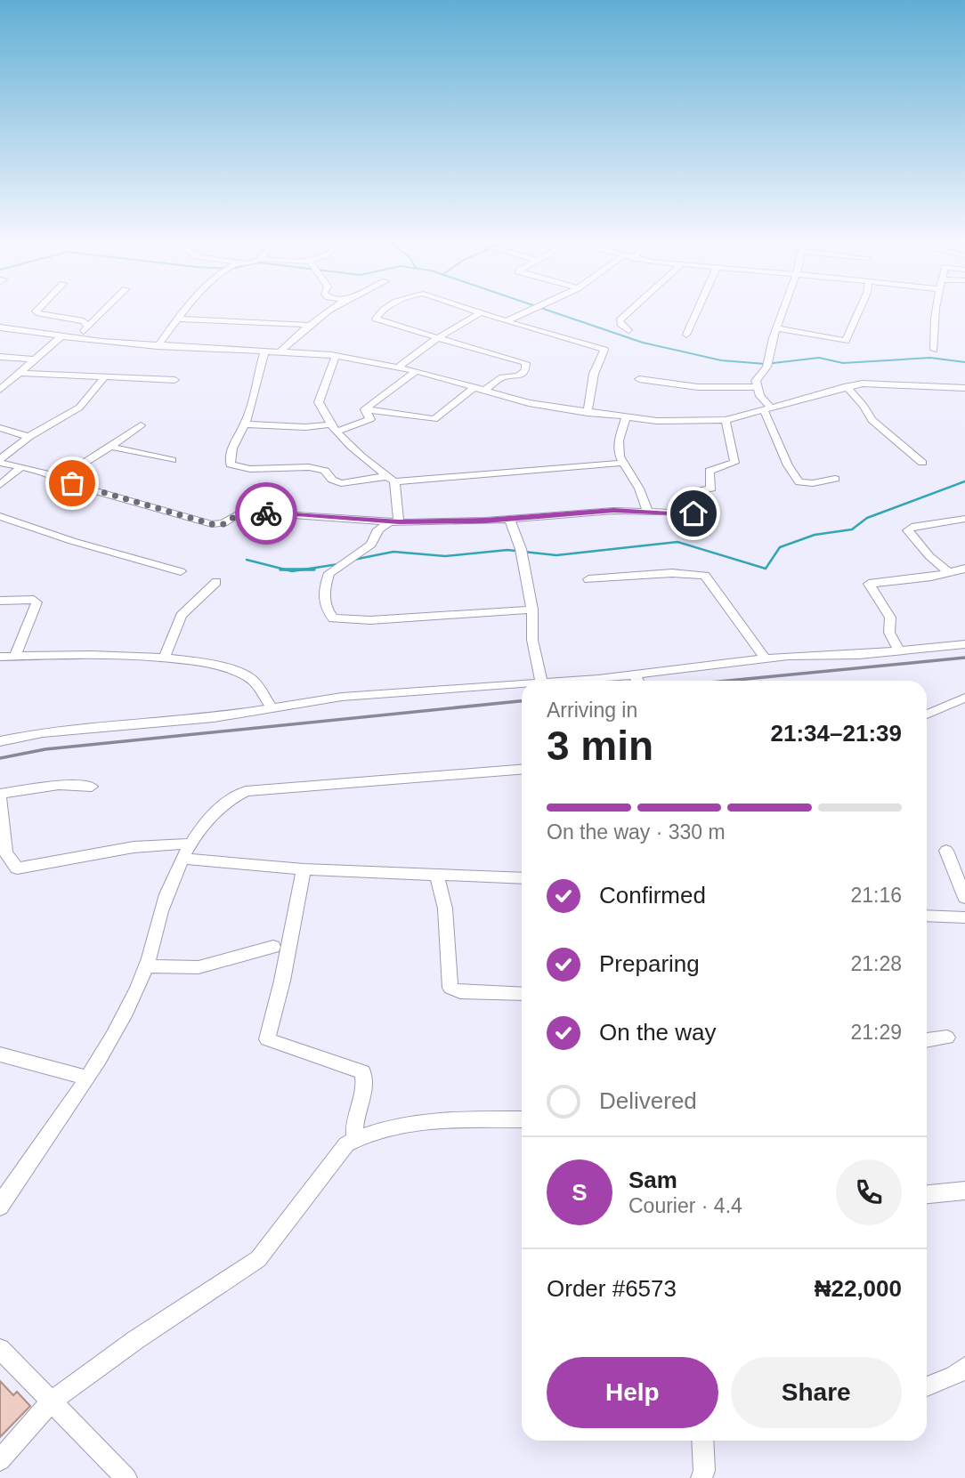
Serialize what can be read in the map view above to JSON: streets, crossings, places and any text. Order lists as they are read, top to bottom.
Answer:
{
  "page": {
    "heading": ["3 min", "Arriving in", "21:34–21:39"],
    "panel": [
      "Sam",
      "Courier · 4.4",
      "Order #6573",
      "₦22,000"
    ],
    "bar": "On the way · 330 m",
    "list": [
      ["Confirmed", "21:16"],
      ["Preparing", "21:28"],
      ["On the way", "21:29"],
      "Delivered"
    ],
    "round": "S",
    "buttons": ["Help", "Share"]
  }
}
